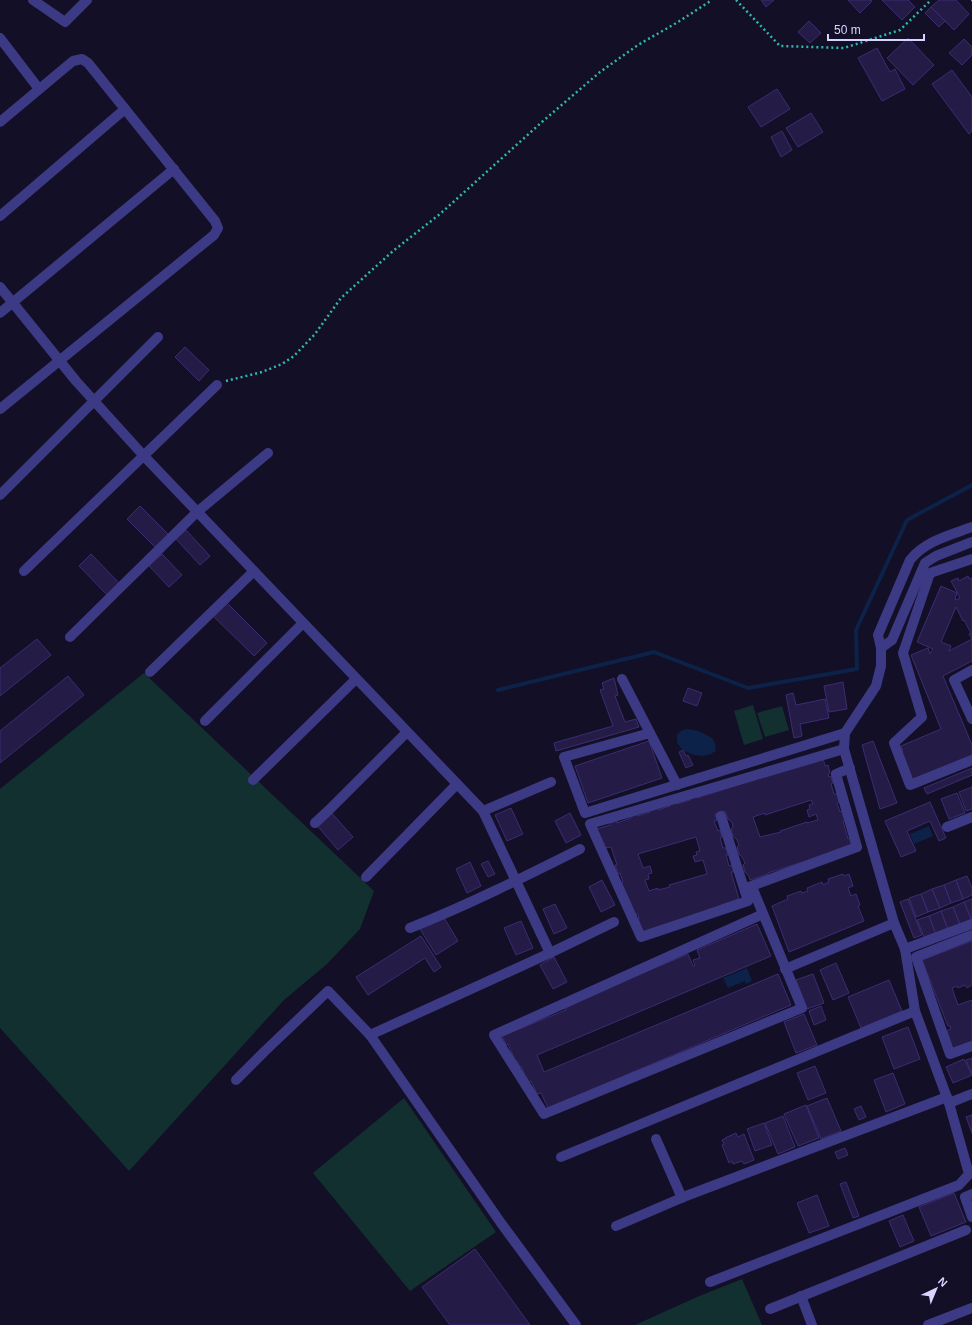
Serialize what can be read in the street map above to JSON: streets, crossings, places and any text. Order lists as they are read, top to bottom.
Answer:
{
  "scale_bar": "50 m",
  "north": "top right"
}
